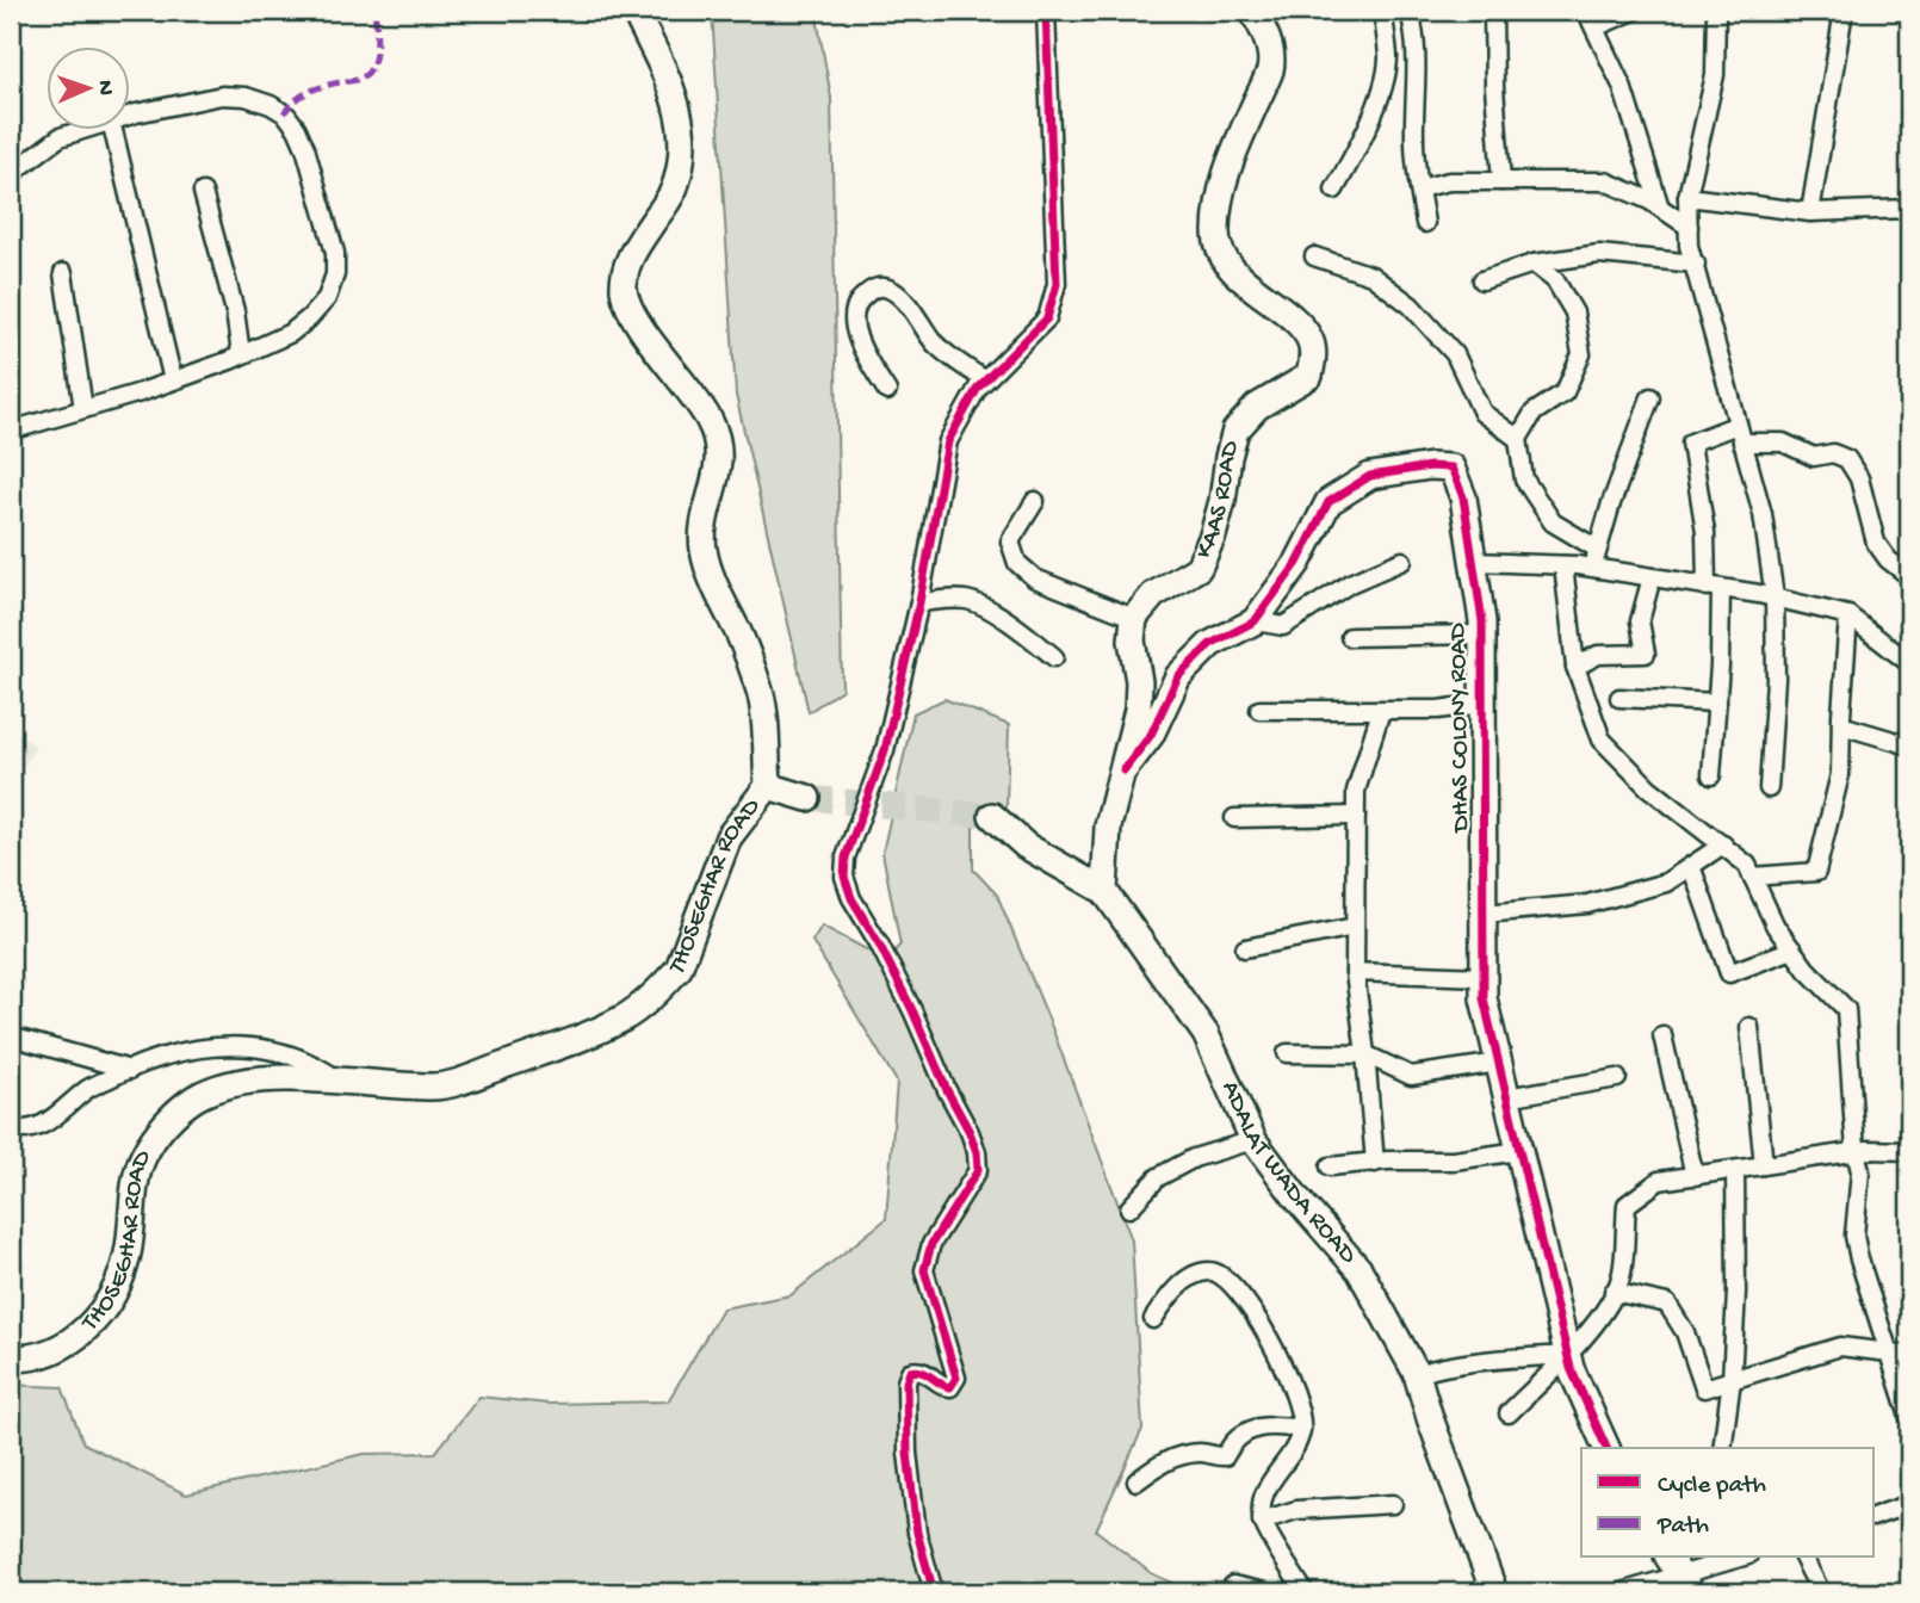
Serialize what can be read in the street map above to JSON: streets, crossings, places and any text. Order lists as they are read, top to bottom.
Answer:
{
  "streets": {
    "main road": [
      "KAAS ROAD",
      "DHAS COLONY ROAD",
      "THOSEGHAR ROAD",
      "ADALAT WADA ROAD"
    ]
  },
  "legend": ["Cycle path", "Path"],
  "north": "right"
}
